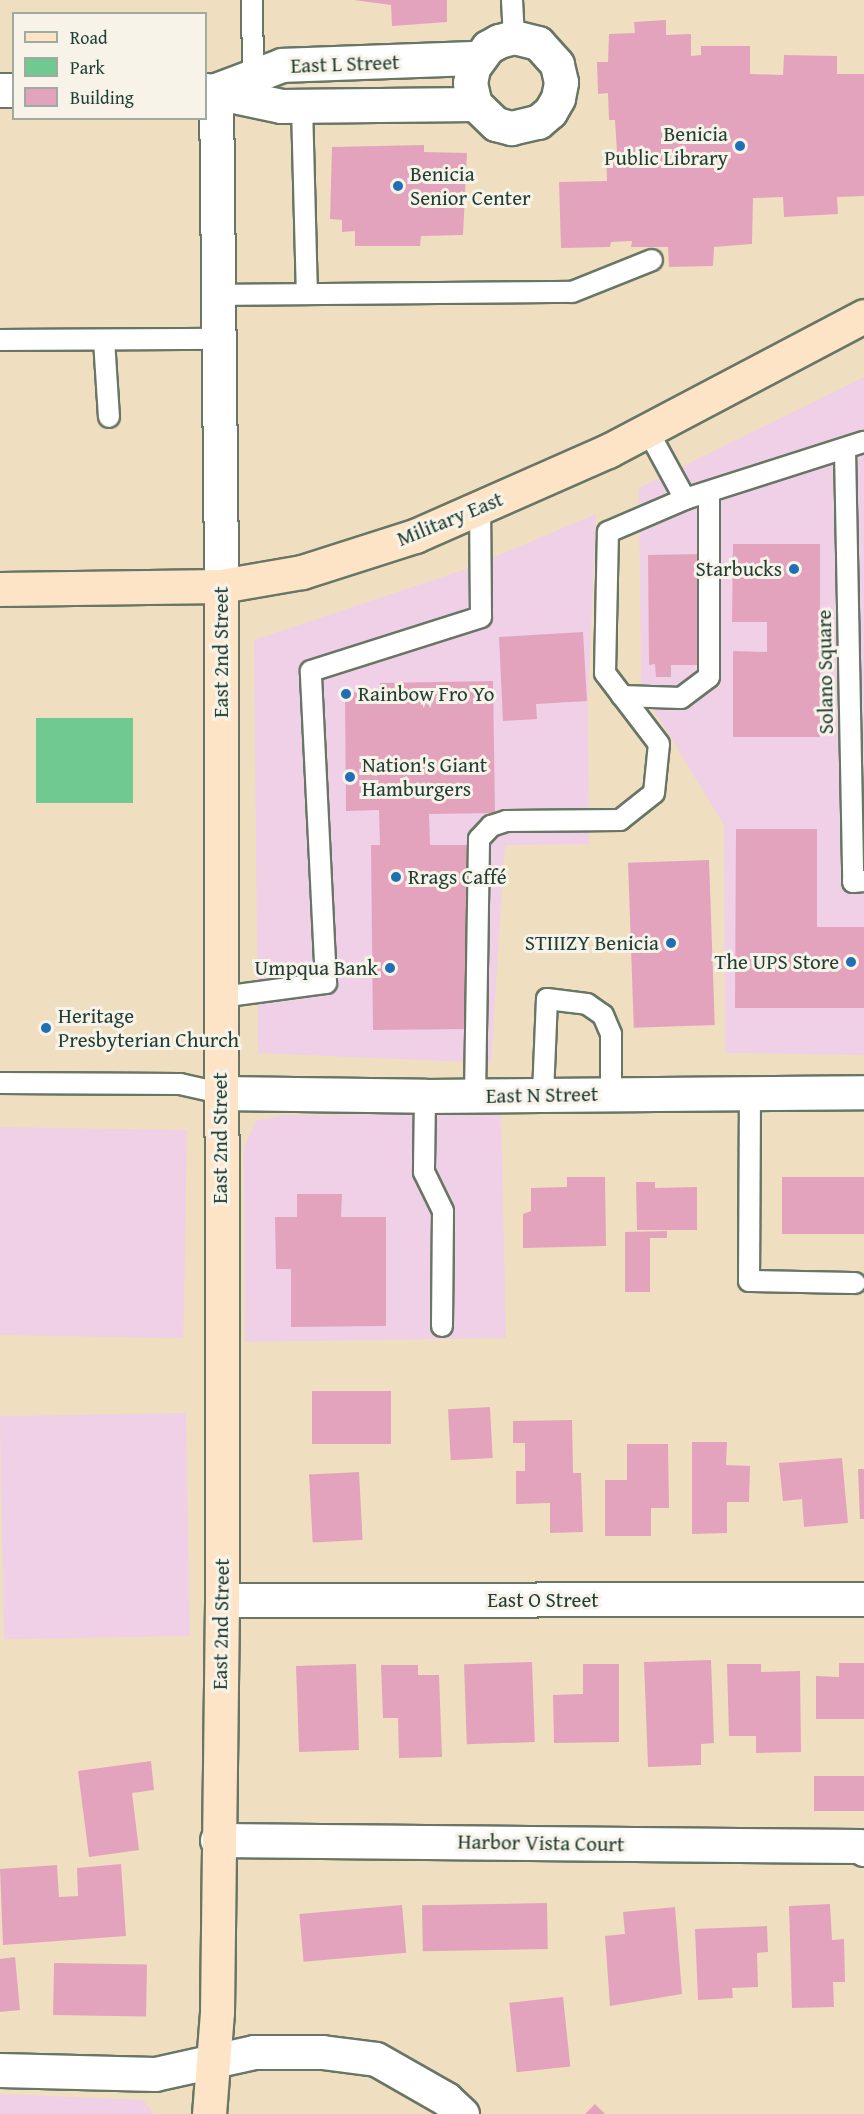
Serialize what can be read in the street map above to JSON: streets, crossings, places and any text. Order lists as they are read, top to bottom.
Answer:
{
  "streets": {
    "main road": ["Military East", "East 2nd Street"],
    "street": [
      "East L Street",
      "East N Street",
      "East O Street",
      "Harbor Vista Court"
    ],
    "lane": ["Solano Square"]
  },
  "crossings": [
    ["East L Street", "East 2nd Street"],
    ["Military East", "East 2nd Street"],
    ["East 2nd Street", "East N Street"],
    ["East 2nd Street", "East O Street"],
    ["East 2nd Street", "Harbor Vista Court"]
  ],
  "places": [
    "Benicia Public Library",
    "Benicia Senior Center",
    "Starbucks",
    "Rainbow Fro Yo",
    "Nation's Giant Hamburgers",
    "Rrags Caffé",
    "STIIIZY Benicia",
    "The UPS Store",
    "Umpqua Bank",
    "Heritage Presbyterian Church"
  ],
  "legend": ["Road", "Park", "Building"]
}
